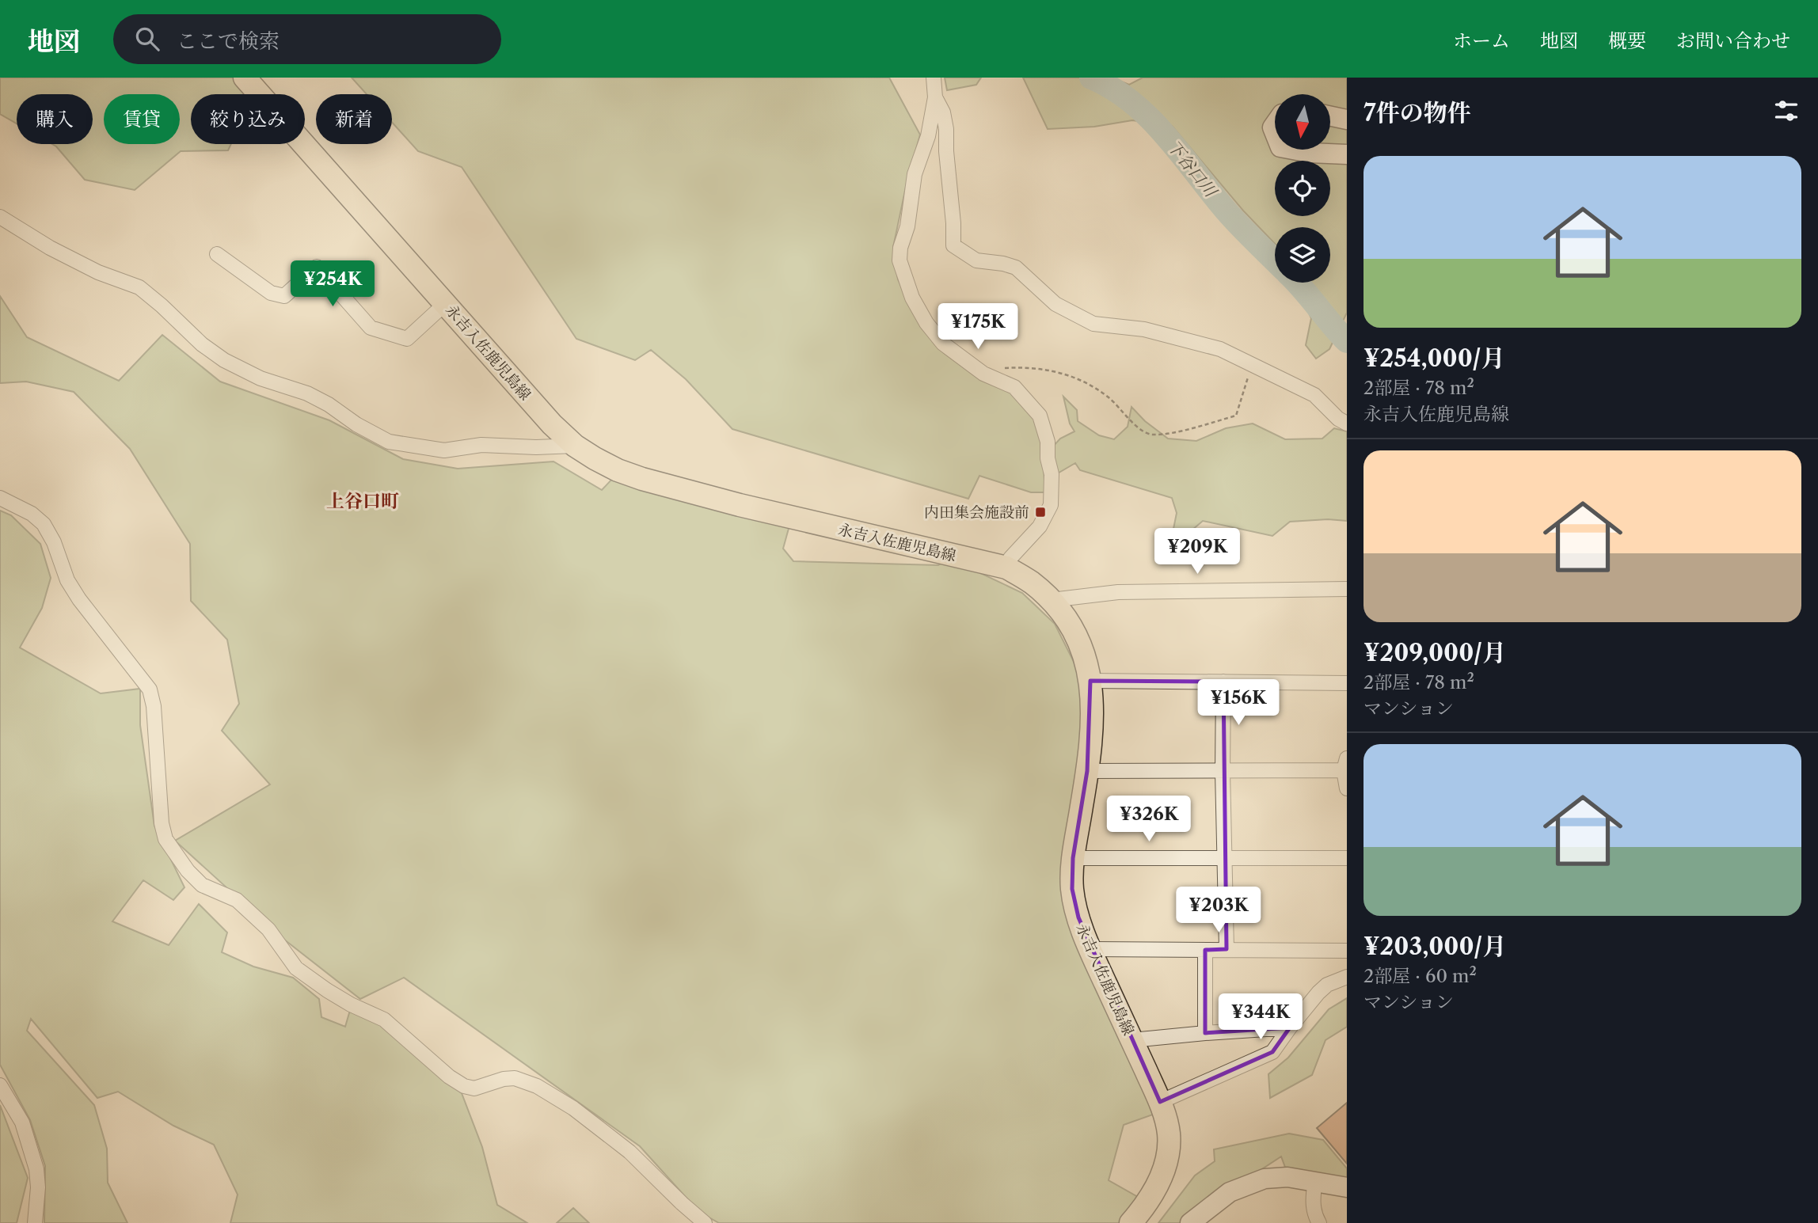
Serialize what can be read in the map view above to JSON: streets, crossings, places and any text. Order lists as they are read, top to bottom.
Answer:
{
  "streets": {
    "main road": ["永吉入佐鹿児島線"]
  },
  "districts": ["上谷口町"],
  "water": ["下谷口川"],
  "places": {
    "transit": ["内田集会施設前"]
  },
  "north": "bottom",
  "page": {
    "header": "地図",
    "search": "ここで検索",
    "nav": [
      "ホーム",
      "地図",
      "概要",
      "お問い合わせ"
    ],
    "heading": "7件の物件",
    "chip": [
      "購入",
      "賃貸",
      "絞り込み",
      "新着"
    ],
    "list": [
      {
        "name": "¥254,000/月",
        "note": "2部屋 · 78 m² · 永吉入佐鹿児島線"
      },
      {
        "name": "¥209,000/月",
        "note": "2部屋 · 78 m² · マンション"
      },
      {
        "name": "¥203,000/月",
        "note": "2部屋 · 60 m² · マンション"
      }
    ],
    "price": [
      "¥254K",
      "¥175K",
      "¥209K",
      "¥156K",
      "¥326K",
      "¥203K",
      "¥344K"
    ]
  }
}
